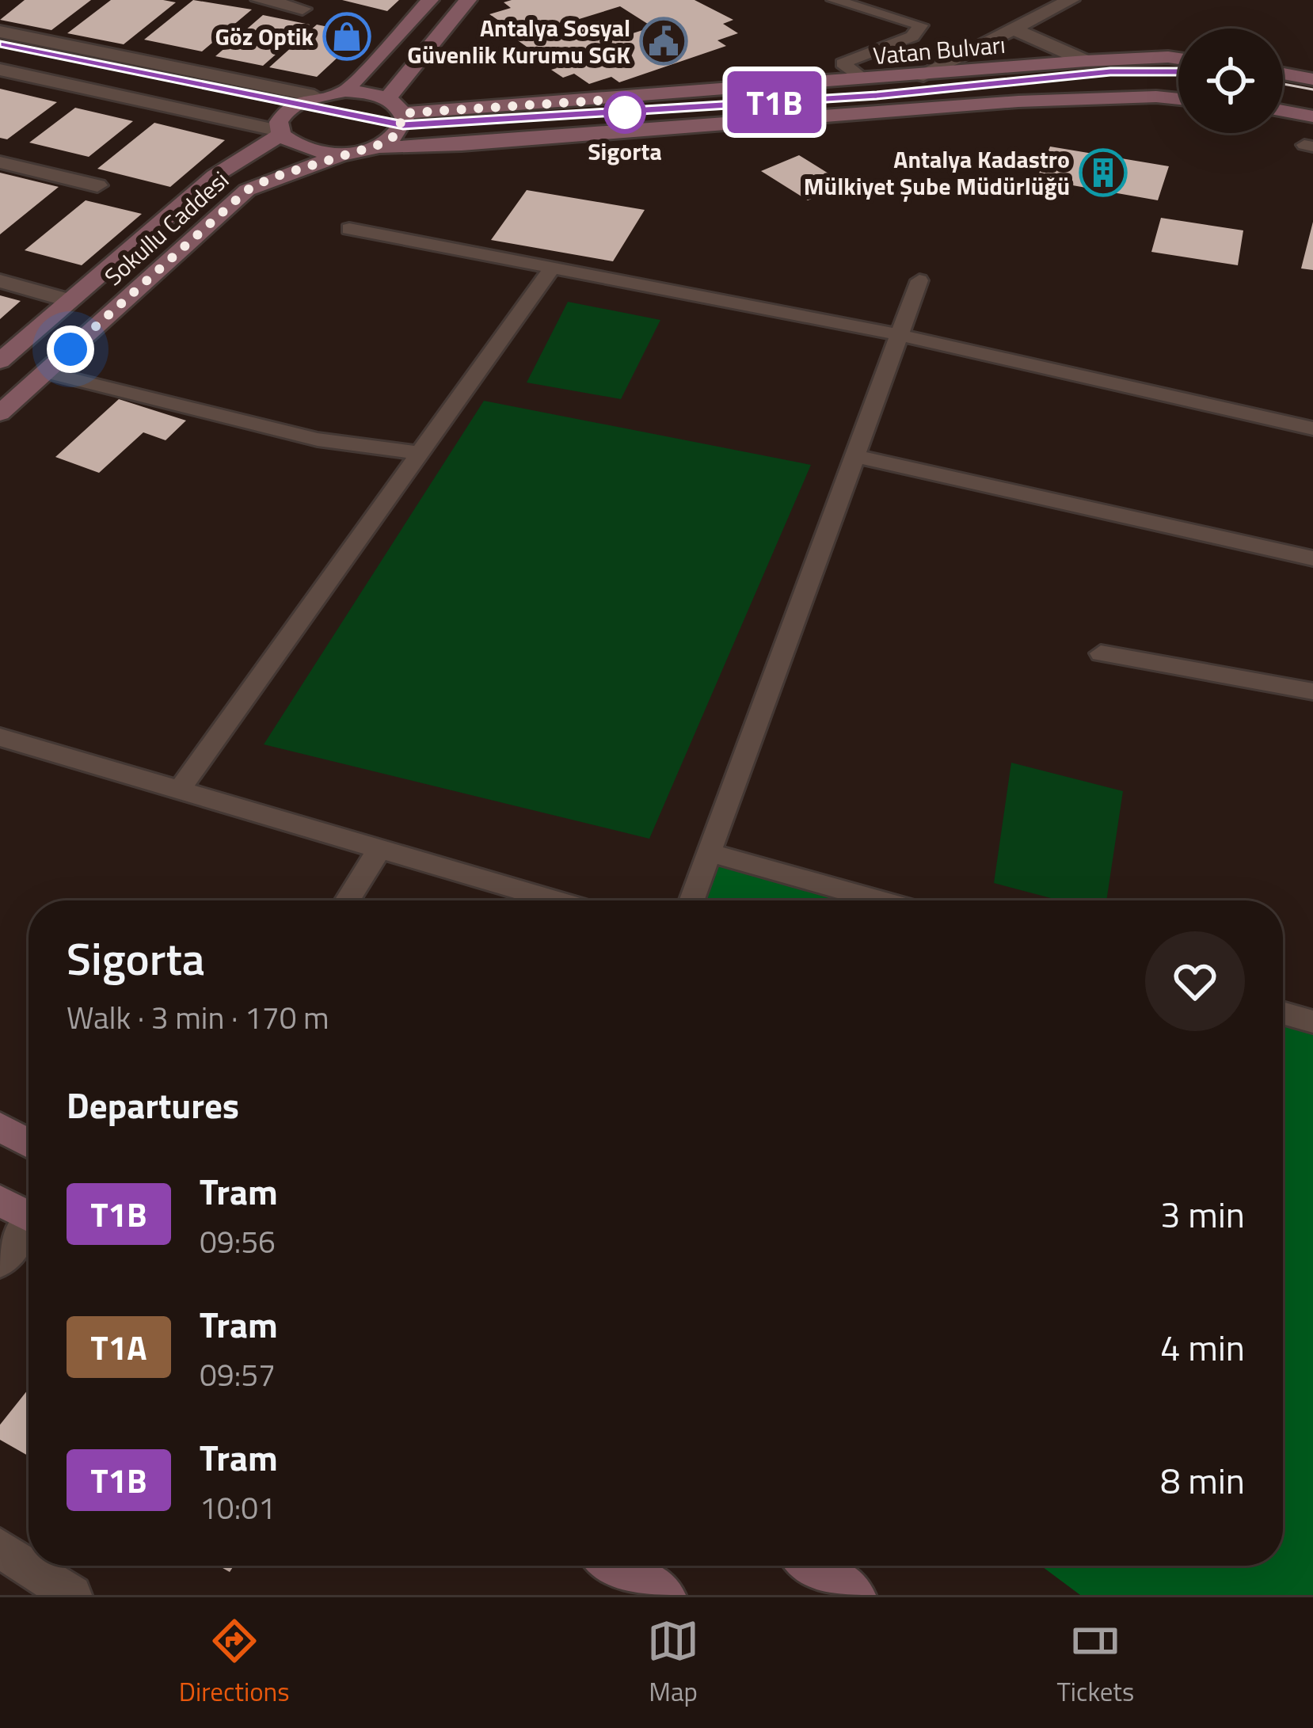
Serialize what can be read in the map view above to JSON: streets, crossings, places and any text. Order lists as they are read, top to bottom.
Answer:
{
  "streets": {
    "main road": ["Vatan Bulvarı", "Sokullu Caddesi"]
  },
  "places": {
    "shop": ["Göz Optik"],
    "public building": ["Antalya Sosyal Güvenlik Kurumu SGK"],
    "other": ["Sigorta"],
    "building": ["Antalya Kadastro Mülkiyet Şube Müdürlüğü"]
  },
  "lines": ["tram line T1B"],
  "page": {
    "on_map": "T1B",
    "heading": [
      ["Sigorta", "Walk · 3 min · 170 m"],
      "Departures"
    ],
    "list": [
      {
        "mark": "T1B",
        "name": "Tram",
        "note": "09:56",
        "value": "3 min"
      },
      {
        "mark": "T1A",
        "name": "Tram",
        "note": "09:57",
        "value": "4 min"
      },
      {
        "mark": "T1B",
        "name": "Tram",
        "note": "10:01",
        "value": "8 min"
      }
    ],
    "tabs": ["Directions", "Map", "Tickets"]
  }
}
